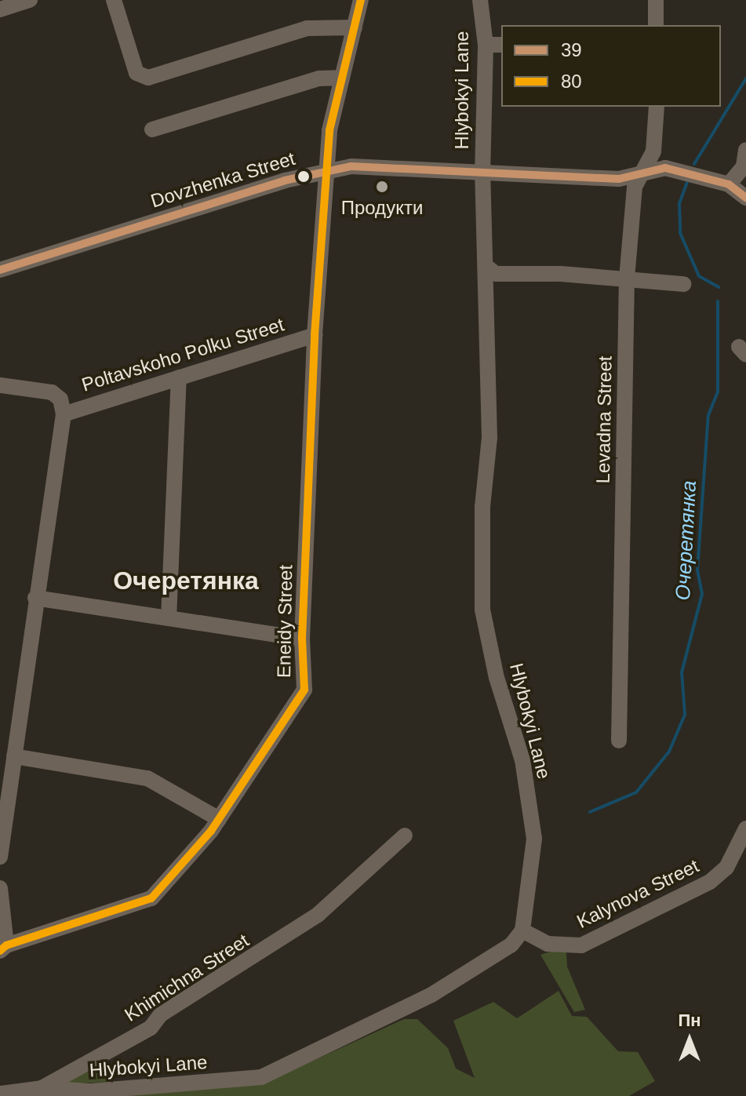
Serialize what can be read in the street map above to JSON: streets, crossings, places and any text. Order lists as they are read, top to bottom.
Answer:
{
  "streets": {
    "street": [
      "Hlybokyi Lane",
      "Dovzhenka Street",
      "Poltavskoho Polku Street",
      "Levadna Street",
      "Eneidy Street",
      "Kalynova Street",
      "Khimichna Street"
    ]
  },
  "crossings": [
    ["Hlybokyi Lane", "Dovzhenka Street"],
    ["Hlybokyi Lane", "Kalynova Street"],
    ["Hlybokyi Lane", "Khimichna Street"],
    ["Dovzhenka Street", "Levadna Street"],
    ["Dovzhenka Street", "Eneidy Street"],
    ["Poltavskoho Polku Street", "Eneidy Street"]
  ],
  "districts": ["Очеретянка"],
  "water": ["Очеретянка"],
  "places": ["Продукти"],
  "lines": ["transit line 80", "transit line 39"],
  "legend": ["39", "80"],
  "north": "top"
}
